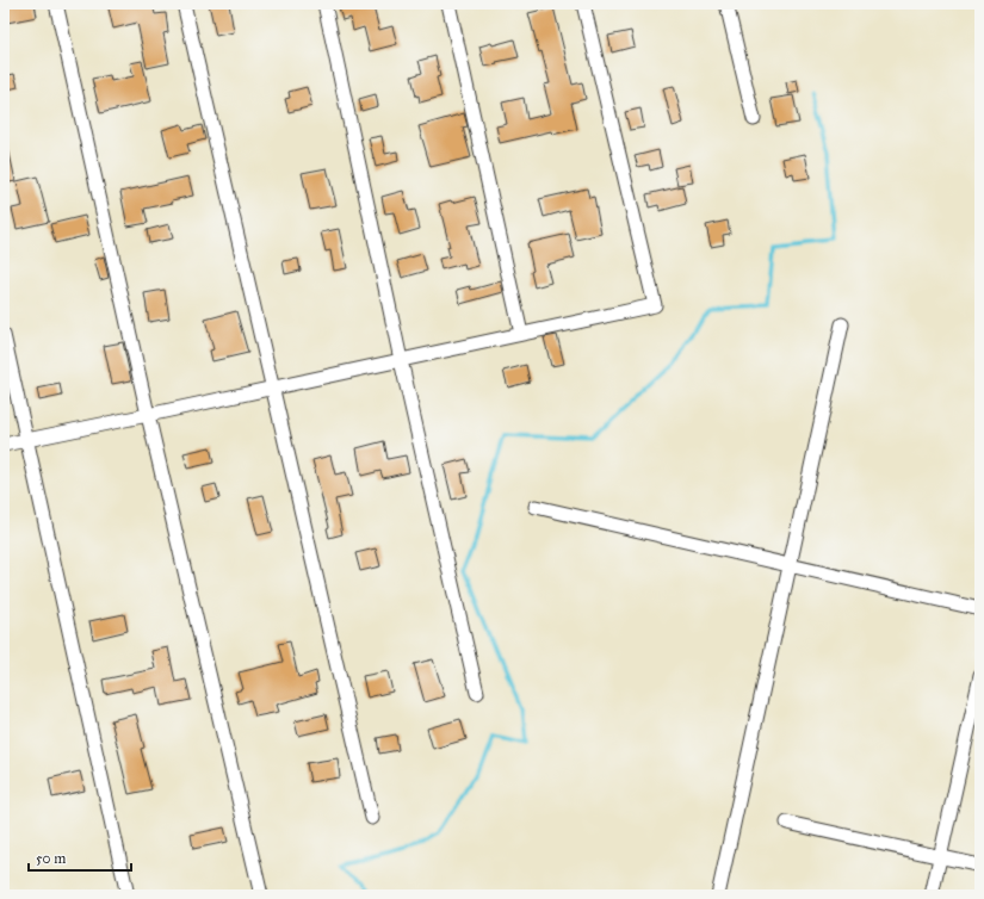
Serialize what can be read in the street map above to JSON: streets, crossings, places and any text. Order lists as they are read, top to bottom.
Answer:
{
  "scale_bar": "50 m"
}
